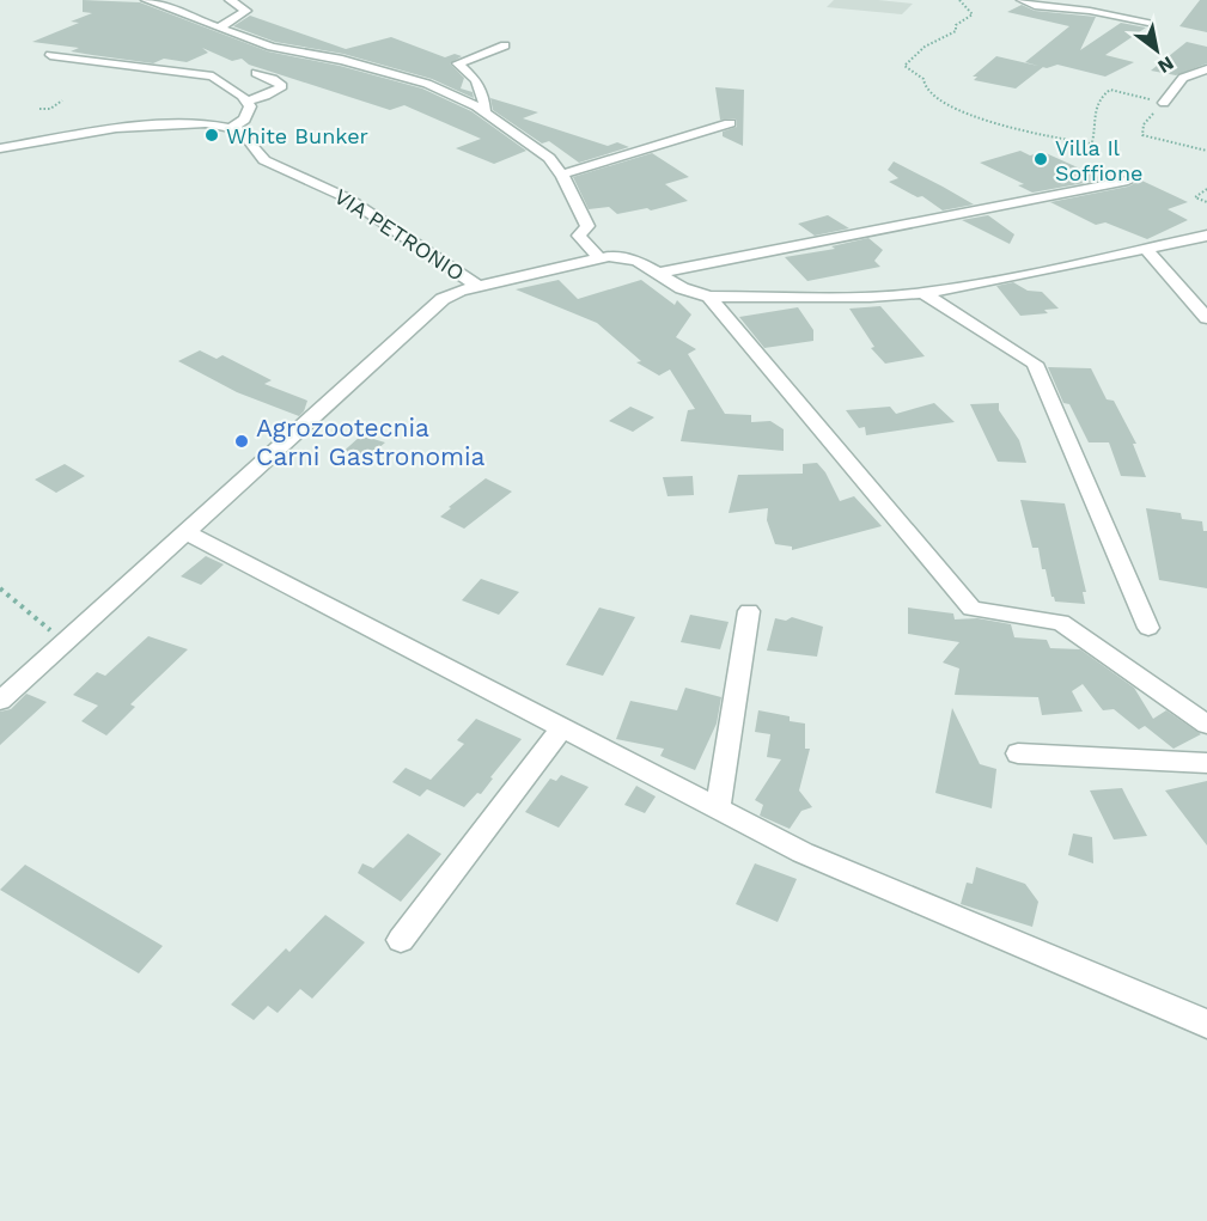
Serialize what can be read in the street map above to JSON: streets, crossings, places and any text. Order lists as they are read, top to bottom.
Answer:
{
  "streets": {
    "street": ["VIA PETRONIO"]
  },
  "places": ["White Bunker", "Villa Il Soffione", "Agrozootecnia Carni Gastronomia"],
  "north": "bottom right"
}
